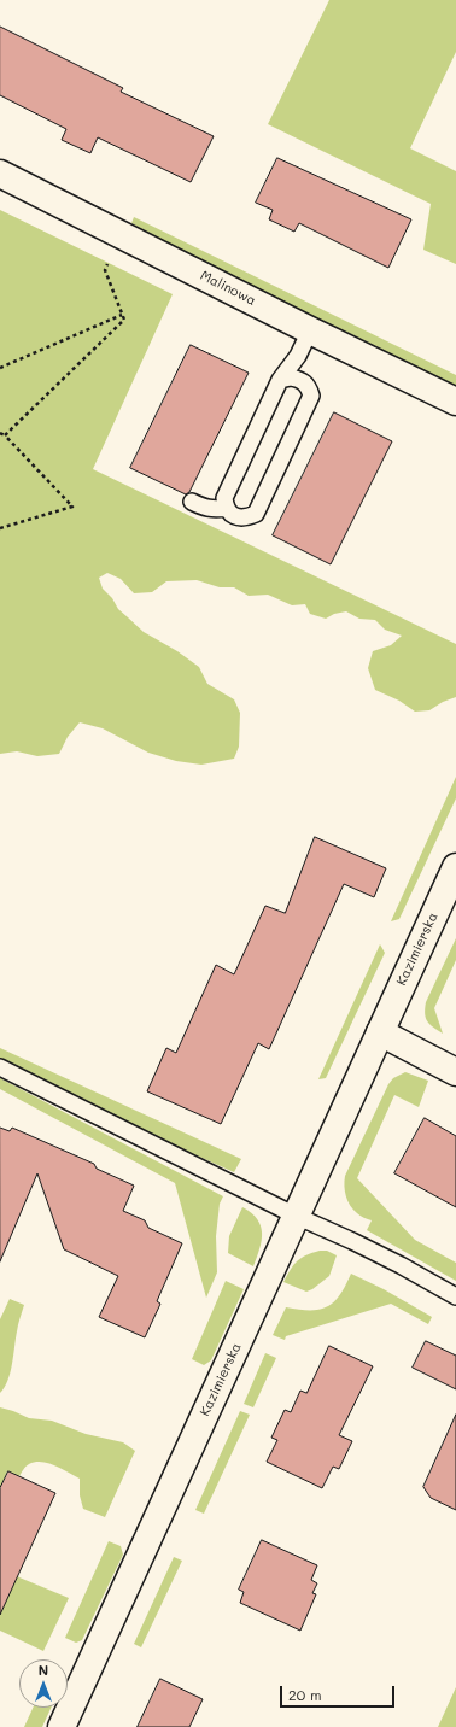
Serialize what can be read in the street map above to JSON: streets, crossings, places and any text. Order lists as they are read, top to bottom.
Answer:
{
  "streets": {
    "street": ["Malinowa", "Kazimierska"]
  },
  "scale_bar": "20 m",
  "north": "top"
}
